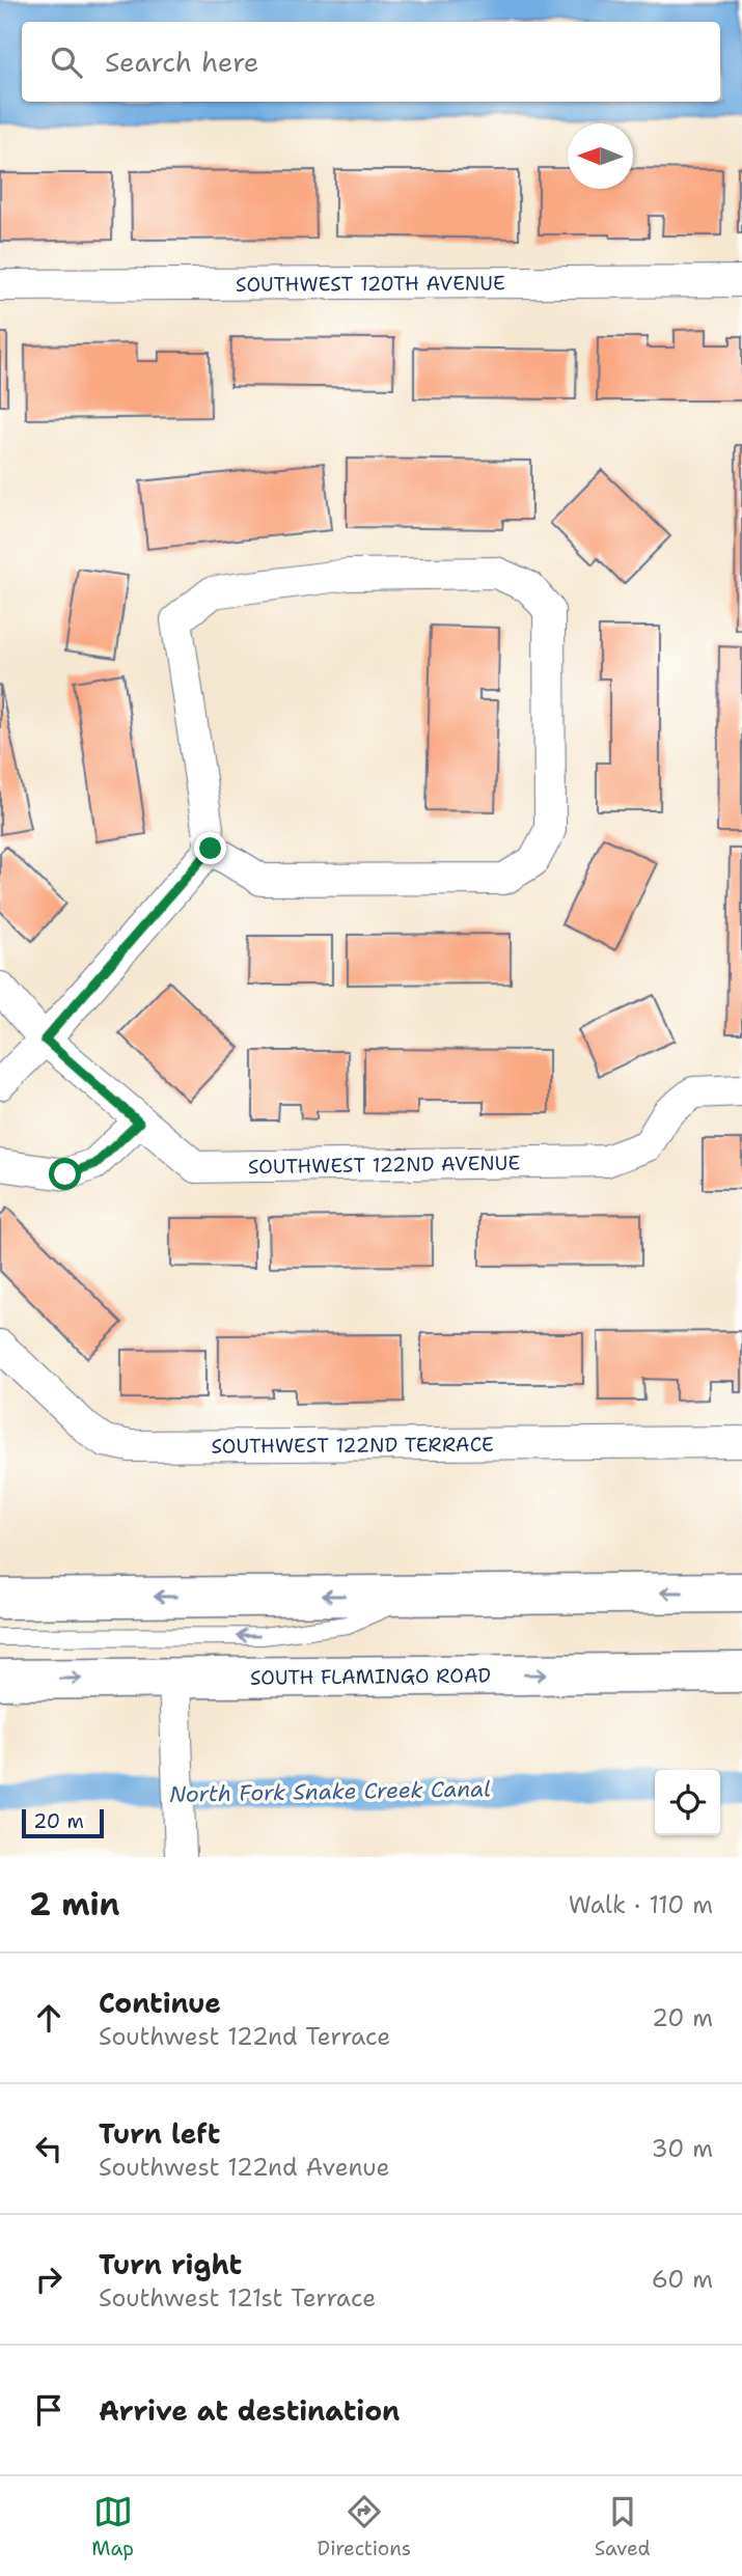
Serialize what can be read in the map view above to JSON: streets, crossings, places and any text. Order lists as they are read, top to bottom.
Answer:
{
  "streets": {
    "highway": ["SOUTH FLAMINGO ROAD"],
    "street": ["SOUTHWEST 120TH AVENUE", "SOUTHWEST 122ND AVENUE", "SOUTHWEST 122ND TERRACE"]
  },
  "water": ["North Fork Snake Creek Canal"],
  "scale_bar": "20 m",
  "north": "left",
  "page": {
    "search": "Search here",
    "scale": "20 m",
    "heading": ["2 min", "Walk · 110 m"],
    "list": [
      ["Continue", "Southwest 122nd Terrace", "20 m"],
      ["Turn left", "Southwest 122nd Avenue", "30 m"],
      ["Turn right", "Southwest 121st Terrace", "60 m"],
      "Arrive at destination"
    ],
    "nav": ["Map", "Directions", "Saved"]
  }
}
